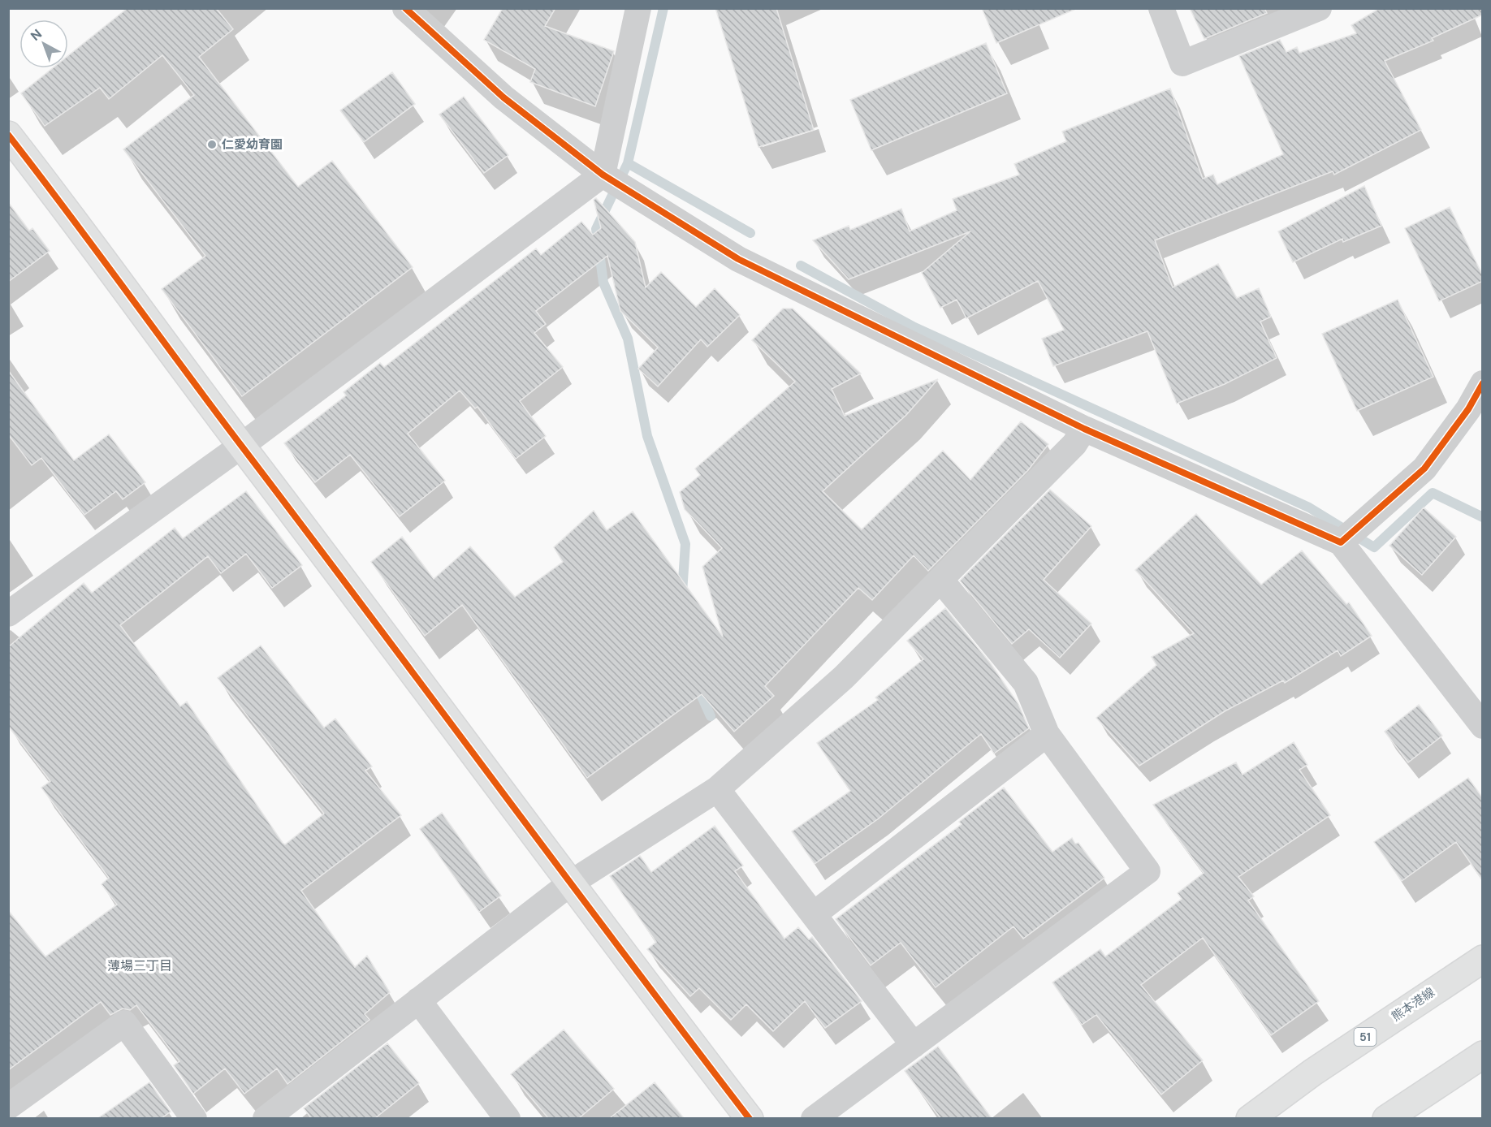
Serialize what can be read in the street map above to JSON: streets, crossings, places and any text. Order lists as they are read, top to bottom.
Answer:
{
  "streets": {
    "street": ["熊本港線", "51"]
  },
  "districts": ["薄場三丁目"],
  "places": ["仁愛幼育園"],
  "north": "top left"
}
